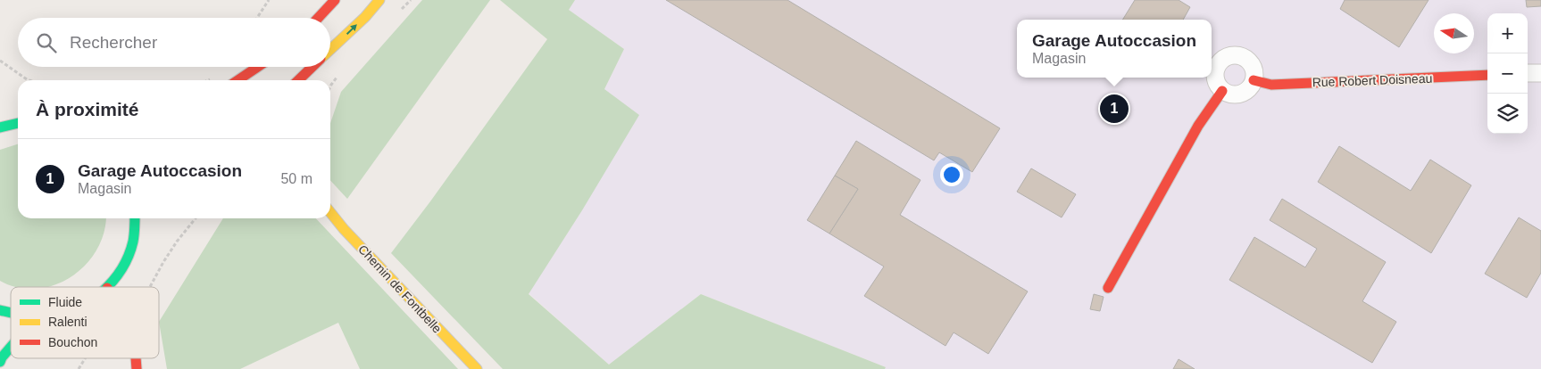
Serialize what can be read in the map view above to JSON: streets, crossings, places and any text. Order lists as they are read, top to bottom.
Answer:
{
  "streets": {
    "street": ["Rue Robert Doisneau", "Chemin de Fontbelle"]
  },
  "legend": ["Fluide", "Ralenti", "Bouchon"],
  "north": "left",
  "page": {
    "map_buttons": ["+", "−"],
    "search": "Rechercher",
    "popup": ["Garage Autoccasion", "Magasin"],
    "heading": "À proximité",
    "pins": "1",
    "list": [
      {
        "mark": "1",
        "name": "Garage Autoccasion",
        "note": "Magasin",
        "value": "50 m"
      }
    ]
  }
}
